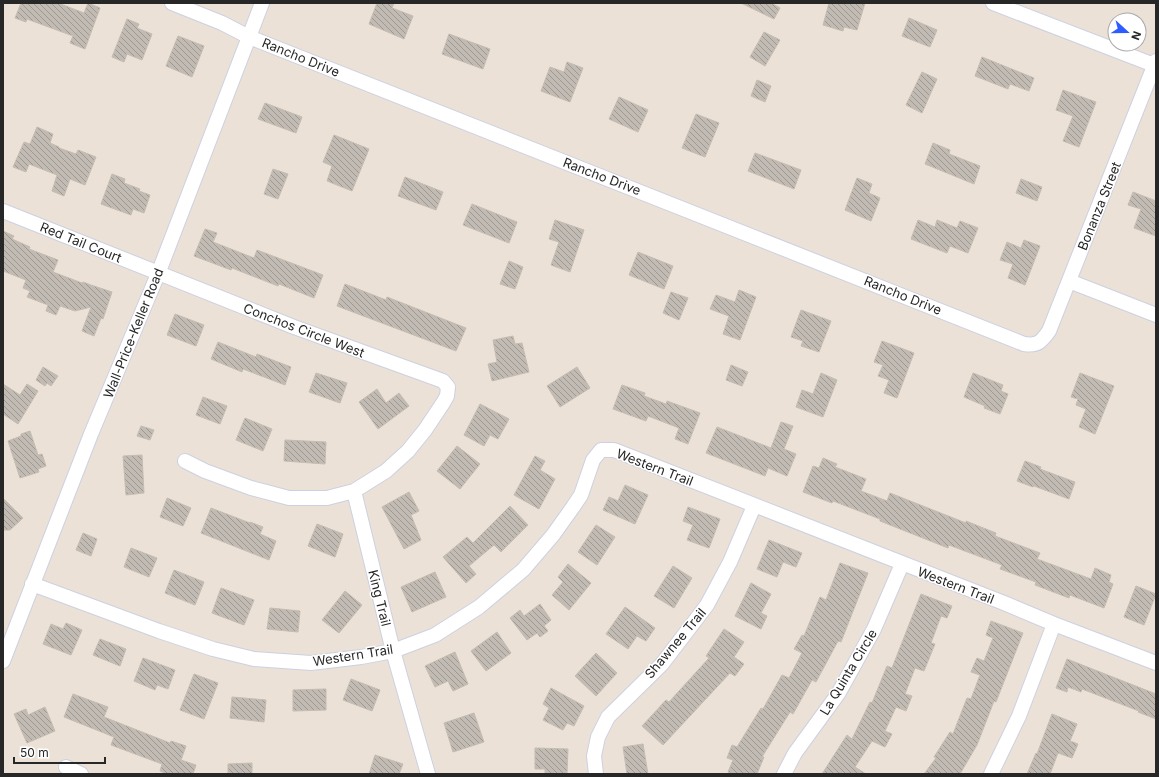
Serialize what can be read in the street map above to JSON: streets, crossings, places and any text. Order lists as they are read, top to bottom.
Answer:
{
  "streets": {
    "street": [
      "Rancho Drive",
      "Bonanza Street",
      "Red Tail Court",
      "Conchos Circle West",
      "Wall-Price-Keller Road",
      "Western Trail",
      "King Trail",
      "Shawnee Trail",
      "La Quinta Circle"
    ]
  },
  "crossings": [
    ["Rancho Drive", "Bonanza Street"],
    ["Rancho Drive", "Wall-Price-Keller Road"],
    ["Red Tail Court", "Conchos Circle West"],
    ["Red Tail Court", "Wall-Price-Keller Road"],
    ["Conchos Circle West", "Wall-Price-Keller Road"],
    ["Conchos Circle West", "King Trail"],
    ["Wall-Price-Keller Road", "Western Trail"],
    ["Western Trail", "King Trail"],
    ["Western Trail", "Shawnee Trail"],
    ["Western Trail", "La Quinta Circle"]
  ],
  "scale_bar": "50 m",
  "north": "right"
}
